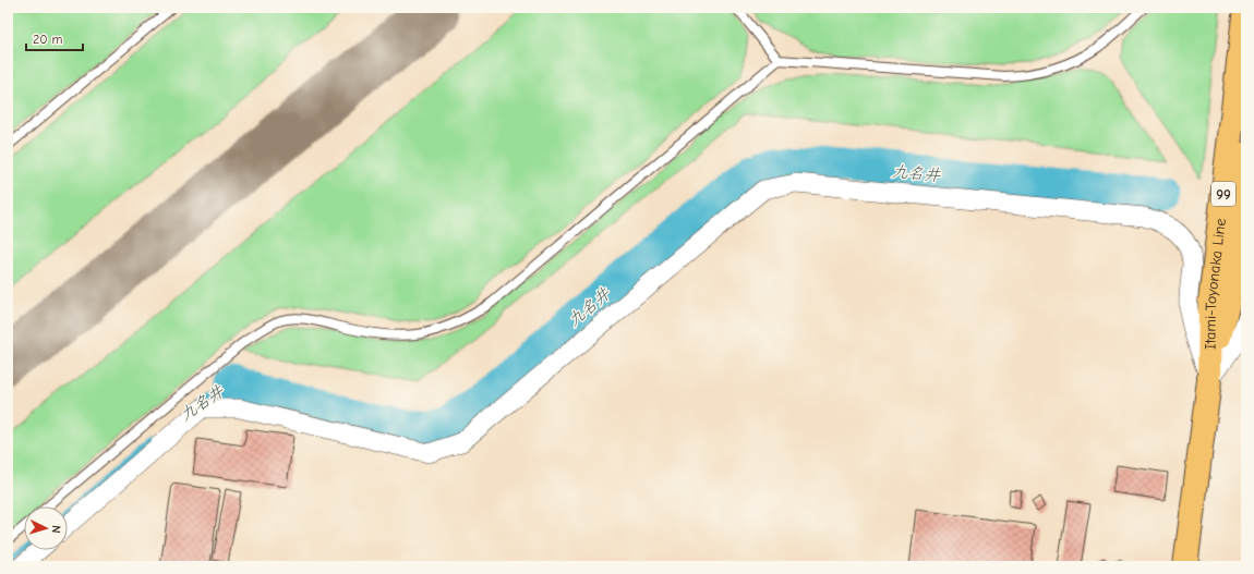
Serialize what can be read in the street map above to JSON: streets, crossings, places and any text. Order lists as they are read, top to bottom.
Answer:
{
  "streets": {
    "main road": ["99", "Itami-Toyonaka Line"]
  },
  "water": ["九名井"],
  "scale_bar": "20 m",
  "north": "right"
}
